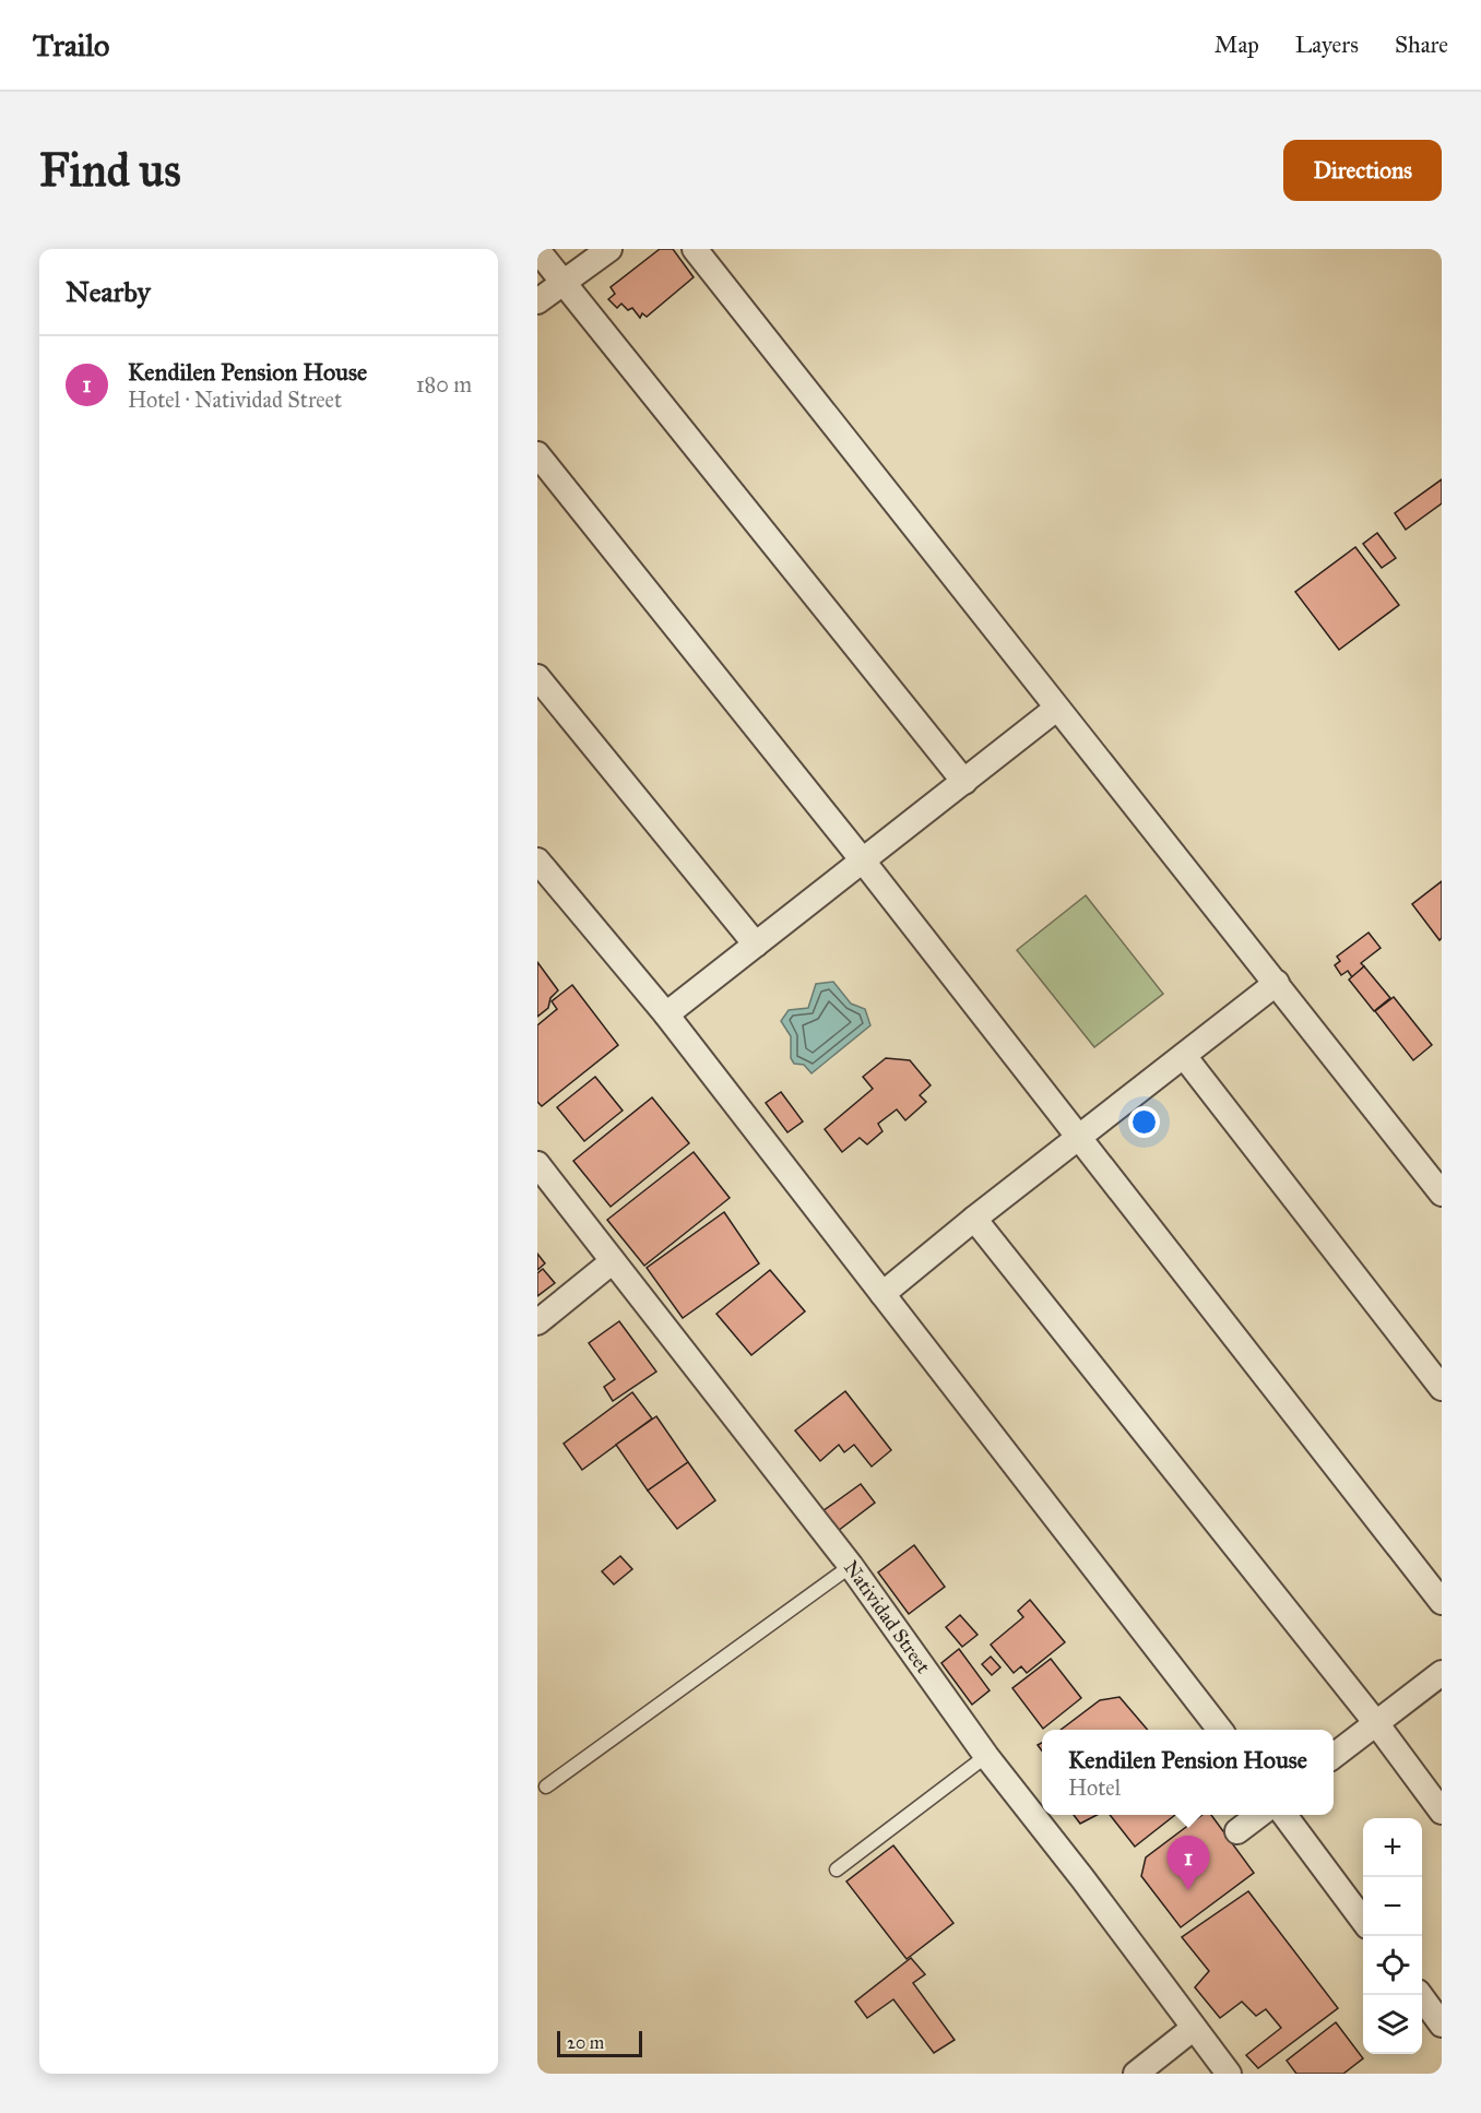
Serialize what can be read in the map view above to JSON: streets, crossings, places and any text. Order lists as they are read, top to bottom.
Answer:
{
  "streets": {
    "street": ["Natividad Street"]
  },
  "scale_bar": "20 m",
  "page": {
    "header": "Trailo",
    "nav": ["Map", "Layers", "Share"],
    "buttons": "Directions",
    "title": "Find us",
    "heading": "Nearby",
    "list": [
      {
        "mark": "1",
        "name": "Kendilen Pension House",
        "note": "Hotel · Natividad Street",
        "value": "180 m"
      }
    ],
    "popup": ["Kendilen Pension House", "Hotel"],
    "map_buttons": ["+", "−"],
    "pins": "1",
    "scale": "20 m"
  }
}
